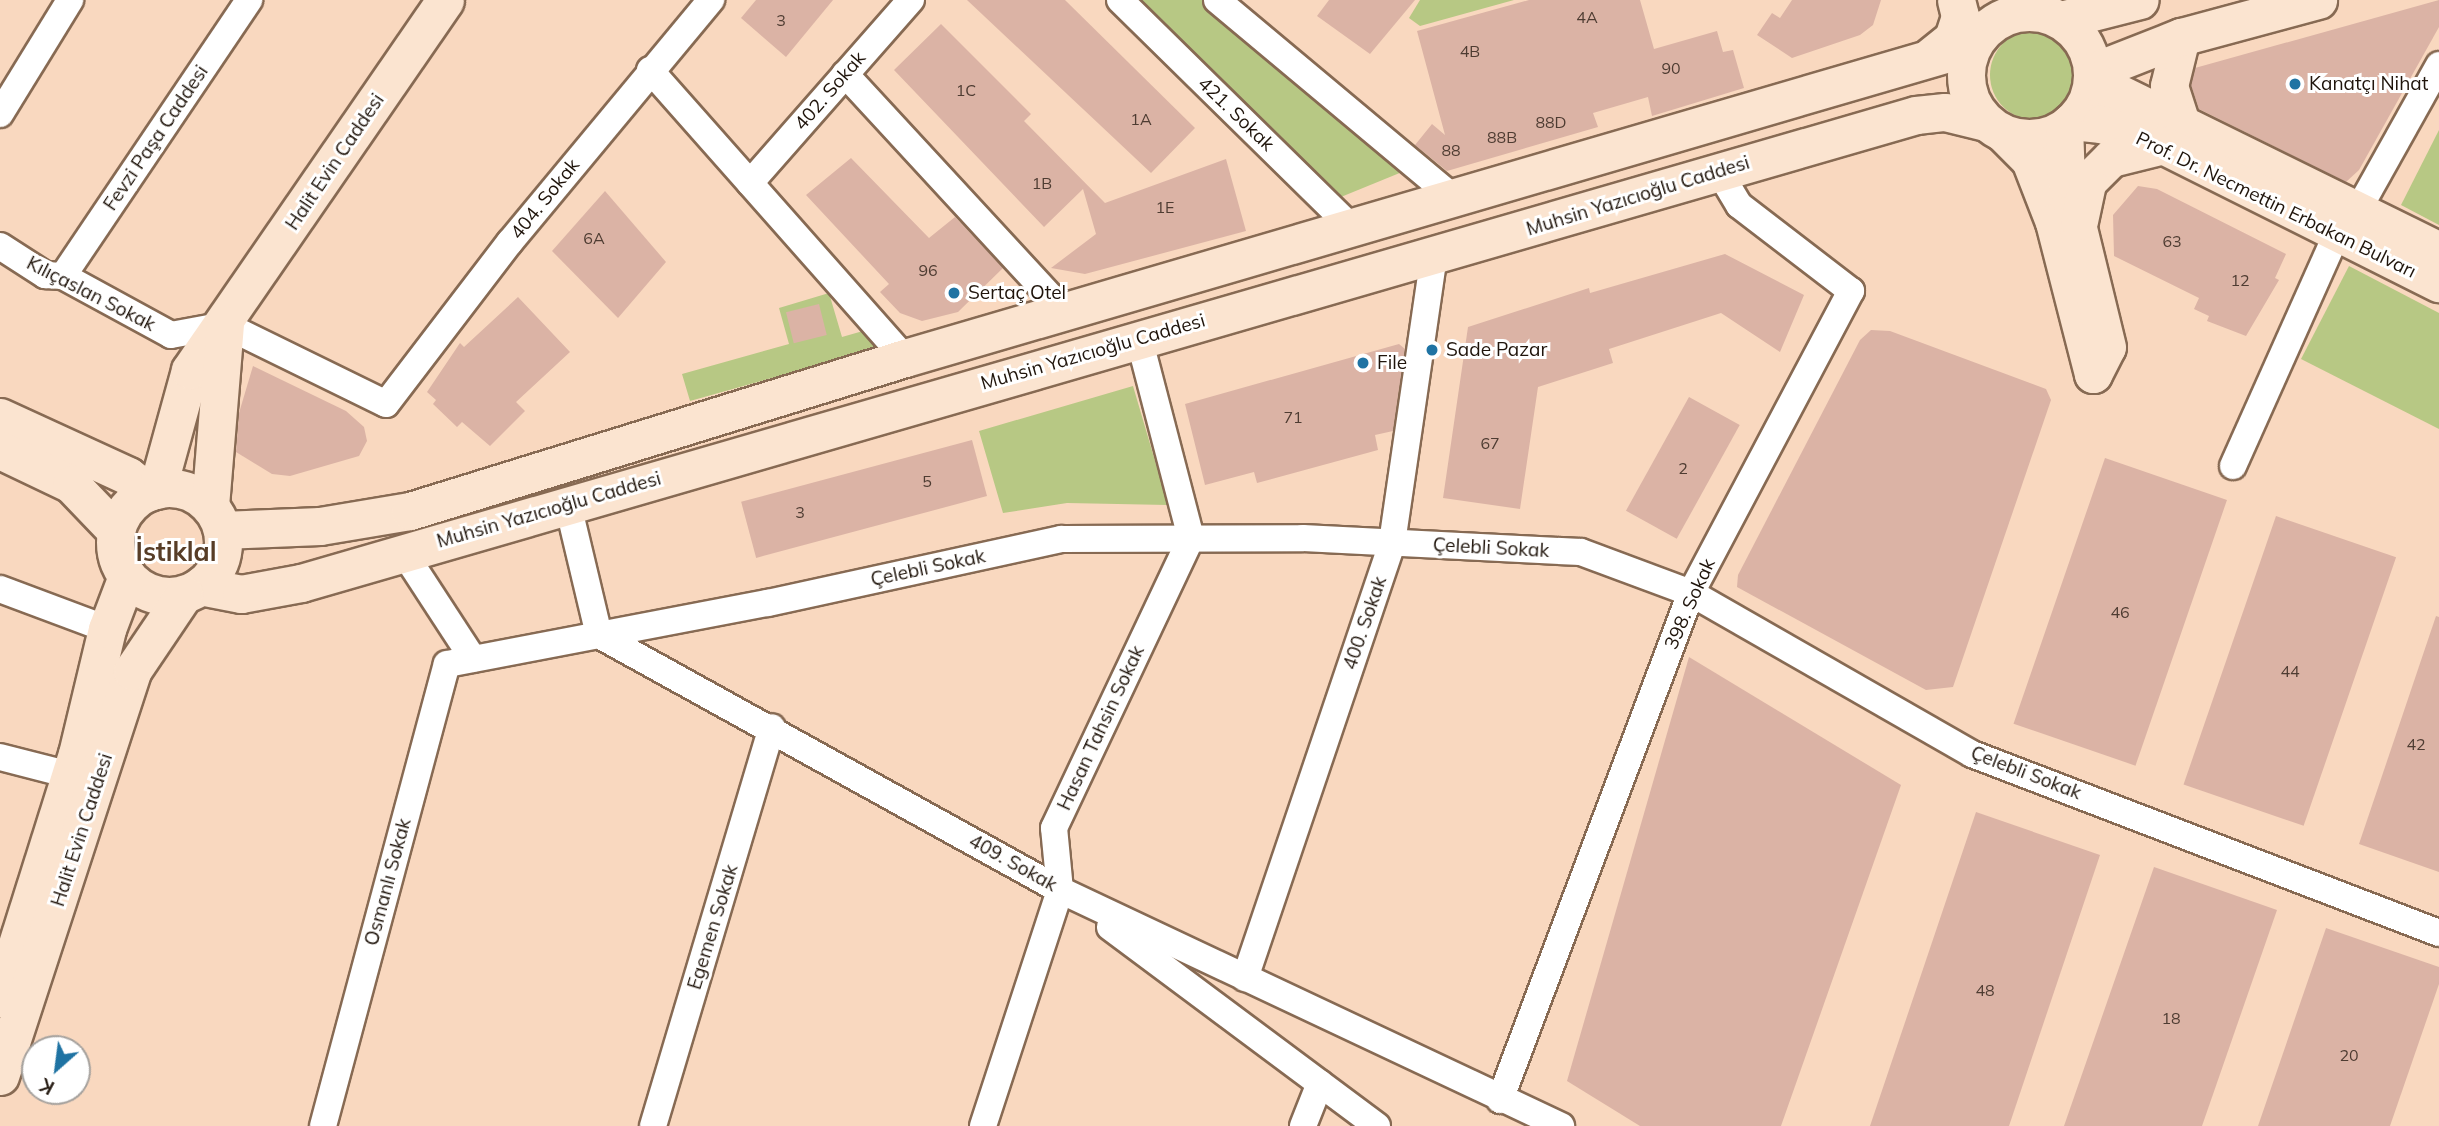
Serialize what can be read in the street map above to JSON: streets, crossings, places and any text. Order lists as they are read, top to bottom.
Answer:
{
  "streets": {
    "main road": ["Halit Evin Caddesi", "Muhsin Yazıcıoğlu Caddesi", "Prof. Dr. Necmettin Erbakan Bulvarı"],
    "street": [
      "402. Sokak",
      "421. Sokak",
      "Fevzi Paşa Caddesi",
      "404. Sokak",
      "Kılıçaslan Sokak",
      "Çelebli Sokak",
      "398. Sokak",
      "400. Sokak",
      "Hasan Tahsin Sokak",
      "409. Sokak",
      "Osmanlı Sokak",
      "Egemen Sokak"
    ]
  },
  "crossings": [
    ["421. Sokak", "Muhsin Yazıcıoğlu Caddesi"],
    ["Fevzi Paşa Caddesi", "Kılıçaslan Sokak"],
    ["Halit Evin Caddesi", "Muhsin Yazıcıoğlu Caddesi"],
    ["Halit Evin Caddesi", "404. Sokak"],
    ["Halit Evin Caddesi", "Kılıçaslan Sokak"],
    ["Muhsin Yazıcıoğlu Caddesi", "Prof. Dr. Necmettin Erbakan Bulvarı"],
    ["Muhsin Yazıcıoğlu Caddesi", "398. Sokak"],
    ["Muhsin Yazıcıoğlu Caddesi", "400. Sokak"],
    ["404. Sokak", "Kılıçaslan Sokak"],
    ["Çelebli Sokak", "398. Sokak"],
    ["Çelebli Sokak", "400. Sokak"],
    ["Çelebli Sokak", "Hasan Tahsin Sokak"],
    ["Çelebli Sokak", "409. Sokak"],
    ["Çelebli Sokak", "Osmanlı Sokak"],
    ["398. Sokak", "409. Sokak"],
    ["400. Sokak", "409. Sokak"],
    ["Hasan Tahsin Sokak", "409. Sokak"],
    ["409. Sokak", "Egemen Sokak"]
  ],
  "districts": ["İstiklal"],
  "places": [
    "Kanatçı Nihat",
    "Sertaç Otel",
    "Sade Pazar",
    "File"
  ],
  "house_numbers": [
    "4A",
    "3",
    "4B",
    "90",
    "1C",
    "1A",
    "88D",
    "88B",
    "88",
    "1B",
    "1E",
    "6A",
    "63",
    "96",
    "12",
    "71",
    "67",
    "2",
    "5",
    "3",
    "46",
    "44",
    "42",
    "48",
    "18",
    "20"
  ],
  "north": "bottom left"
}
